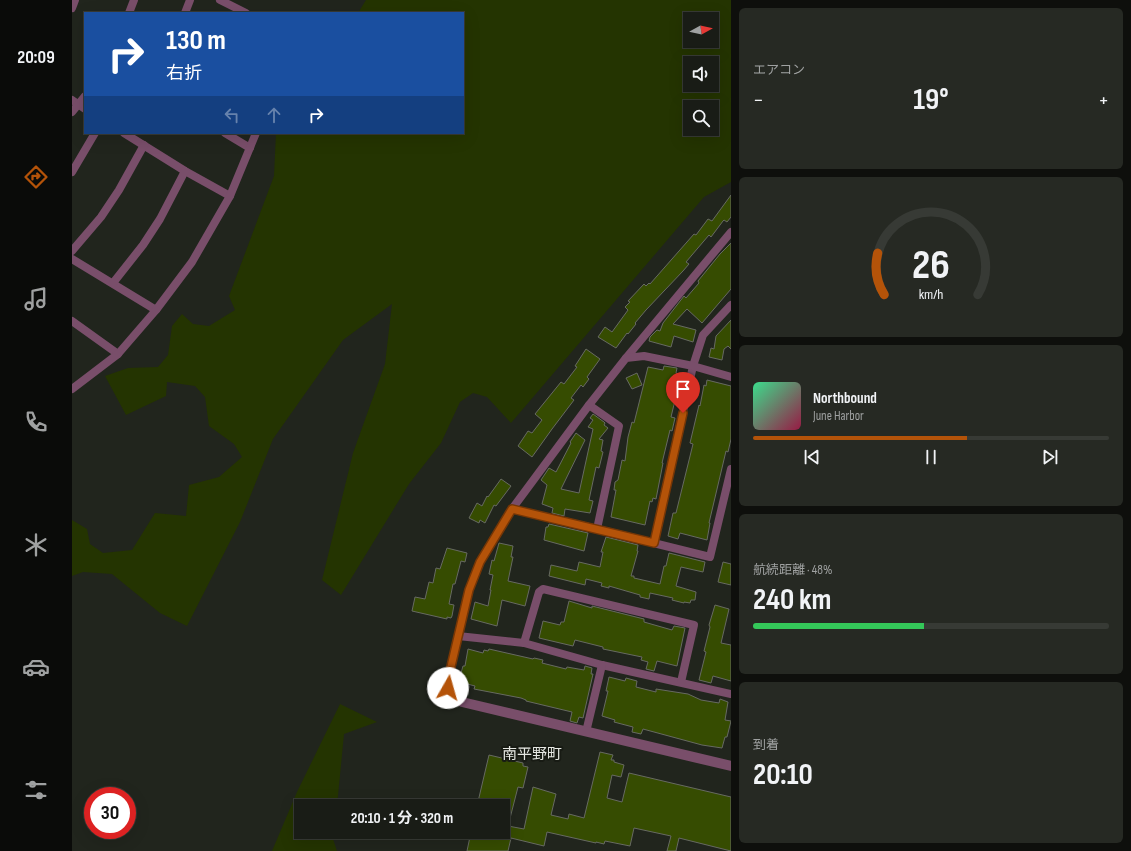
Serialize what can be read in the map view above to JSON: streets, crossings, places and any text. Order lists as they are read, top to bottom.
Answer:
{
  "districts": ["南平野町"],
  "north": "right",
  "page": {
    "tabs": "20:09",
    "tile": [
      "エアコン",
      ["航続距離 · 48%", "240 km"],
      ["到着", "20:10"]
    ],
    "turn": ["130 m", "右折"],
    "heat": ["−", "19°", "+"],
    "song": ["Northbound", "June Harbor"],
    "limit": "30",
    "trip": "20:10 · 1 分 · 320 m",
    "gauge": ["26", "km/h"]
  }
}
